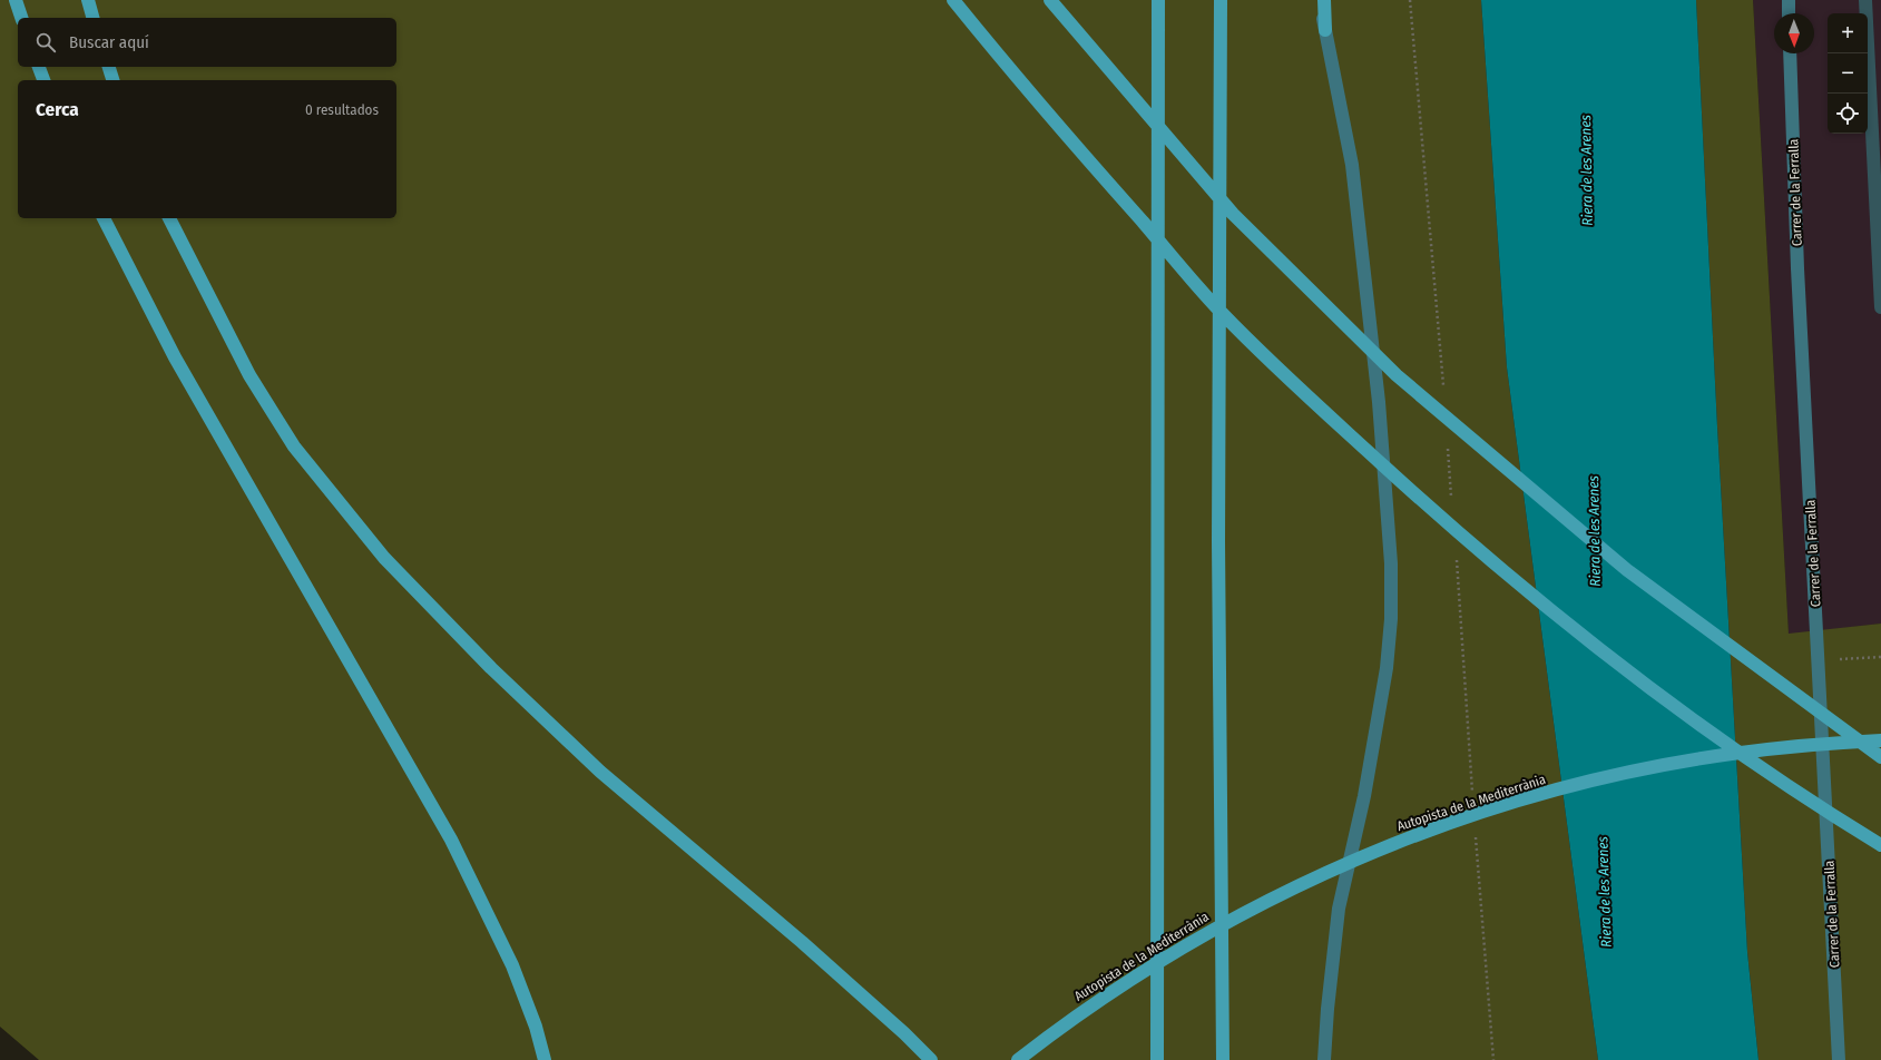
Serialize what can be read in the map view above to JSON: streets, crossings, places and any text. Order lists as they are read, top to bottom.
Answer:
{
  "streets": {
    "highway": ["Autopista de la Mediterrània"],
    "main road": ["Carrer de la Ferralla"]
  },
  "water": ["Riera de les Arenes"],
  "north": "bottom",
  "page": {
    "map_buttons": ["+", "−"],
    "search": "Buscar aquí",
    "heading": ["Cerca", "0 resultados"]
  }
}
